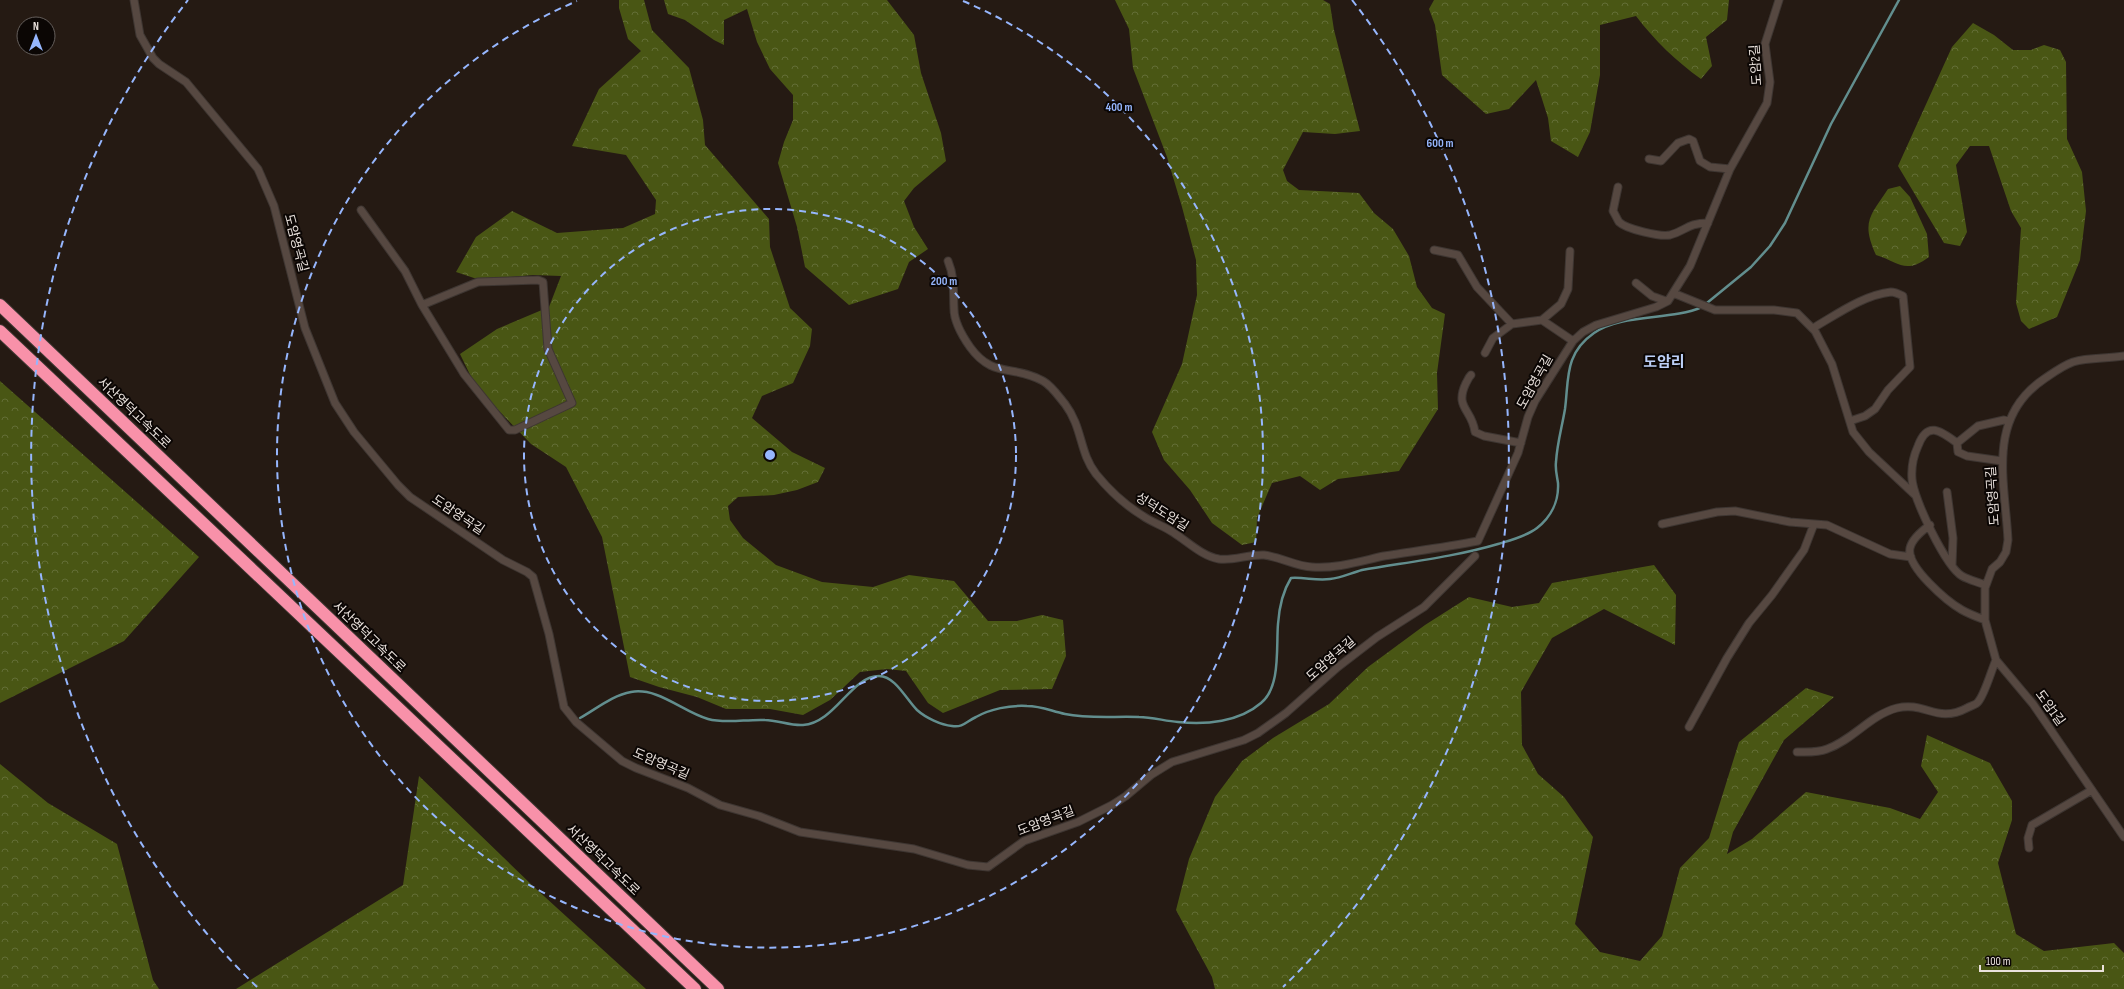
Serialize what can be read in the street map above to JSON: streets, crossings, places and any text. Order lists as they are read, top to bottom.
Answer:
{
  "streets": {
    "highway": ["서산영덕고속도로"],
    "street": [
      "도암2길",
      "도암영곡길",
      "성덕도암길",
      "도암1길"
    ]
  },
  "crossings": [
    ["도암2길", "도암영곡길"],
    ["도암영곡길", "성덕도암길"],
    ["도암영곡길", "도암1길"]
  ],
  "districts": ["도암리"],
  "scale_bar": "100 m",
  "north": "top",
  "rings": ["400 m", "600 m", "200 m"]
}
